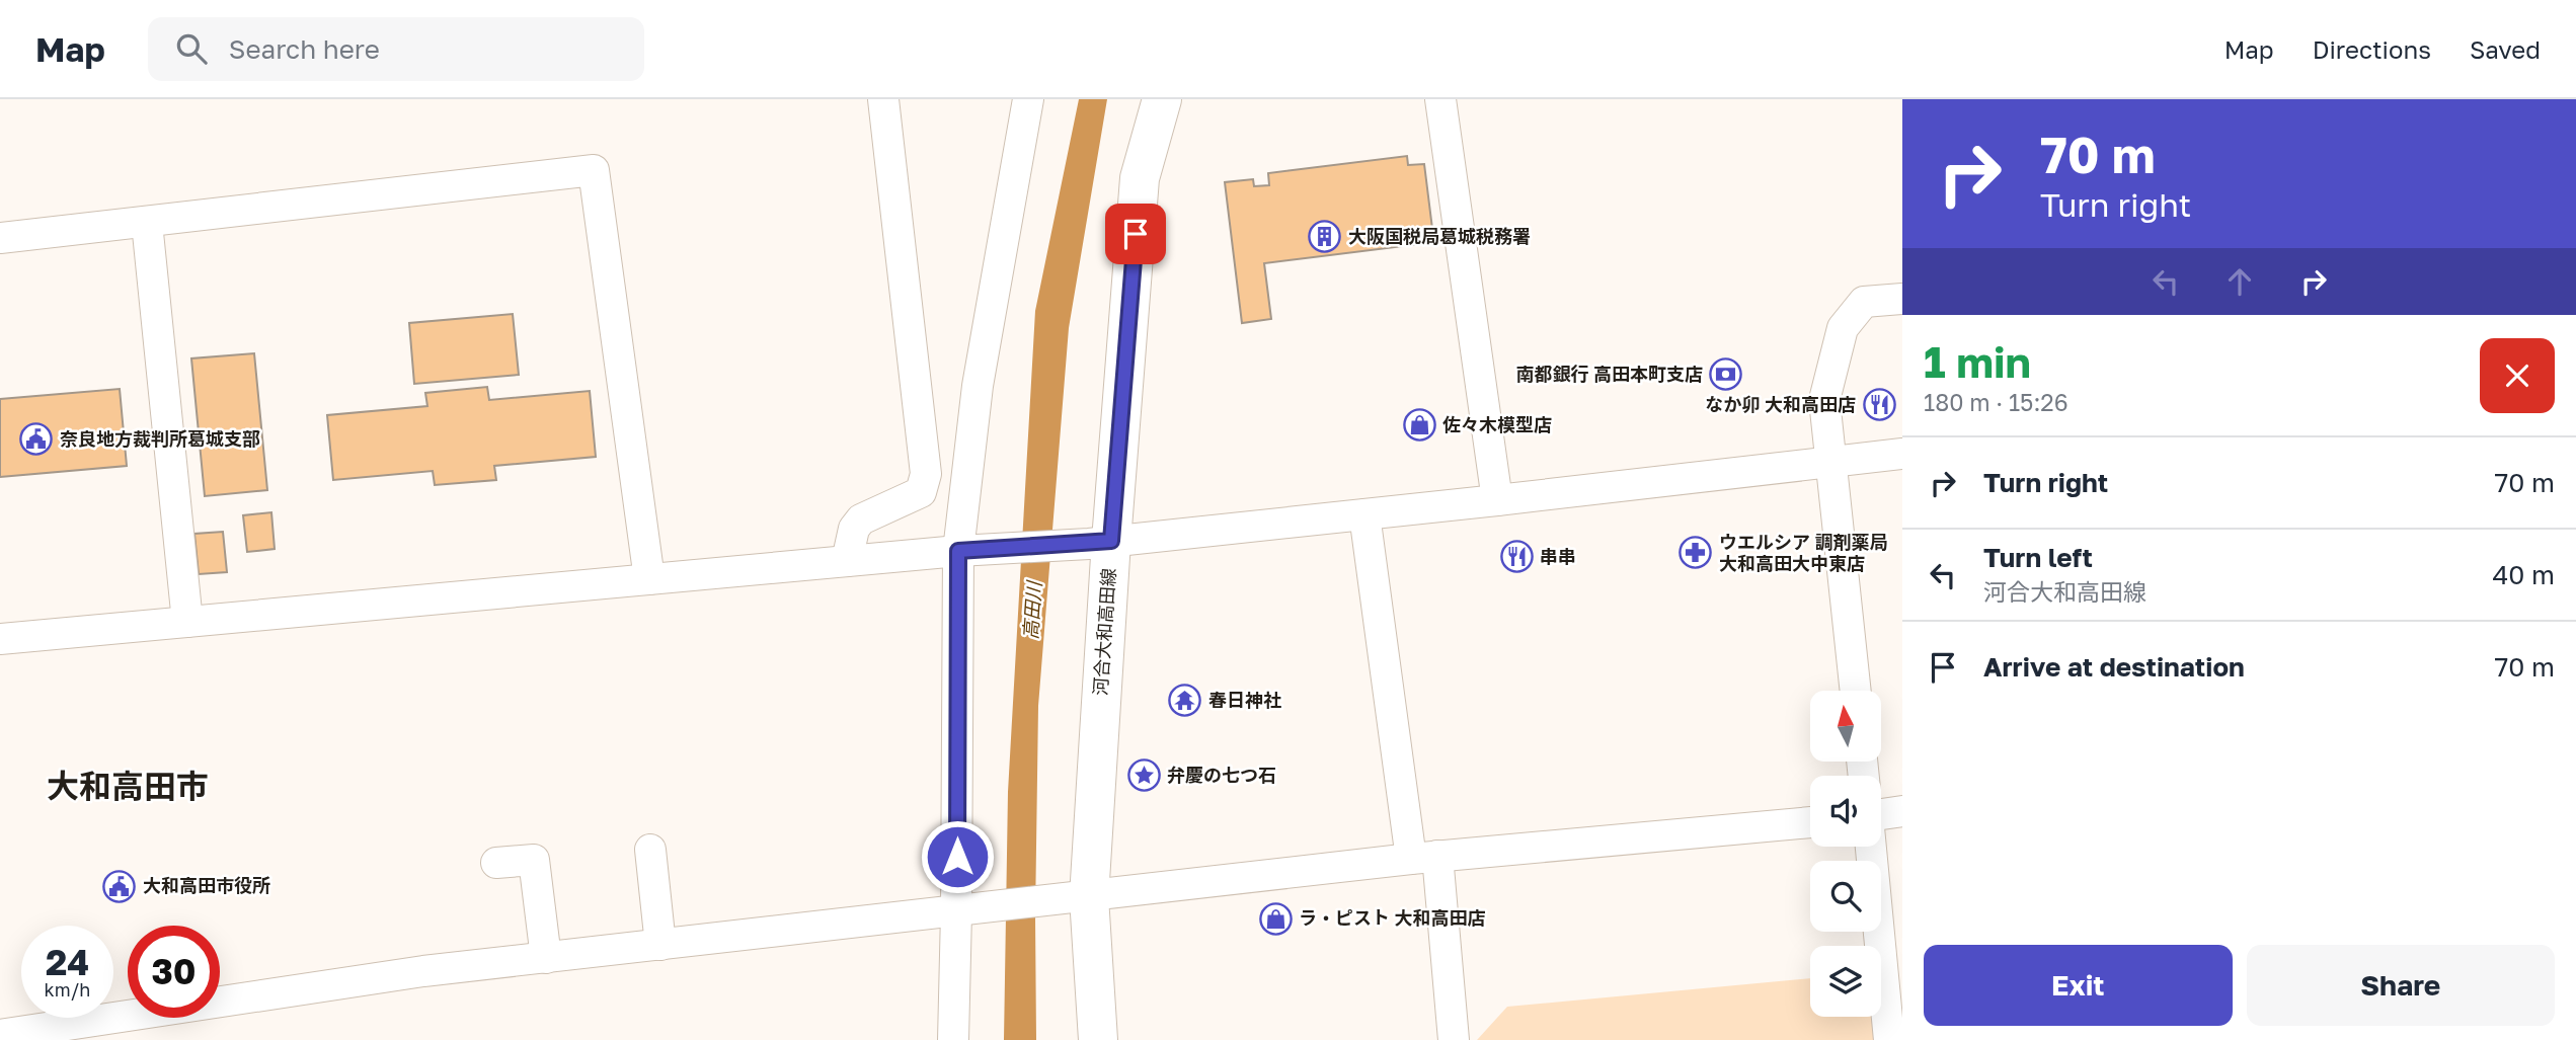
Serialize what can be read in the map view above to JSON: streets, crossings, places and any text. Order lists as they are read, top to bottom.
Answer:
{
  "streets": {
    "main road": ["河合大和高田線"]
  },
  "districts": ["大和高田市"],
  "water": ["高田川"],
  "places": {
    "building": ["大阪国税局葛城税務署"],
    "bank": ["南都銀行 高田本町支店"],
    "restaurant": ["なか卯 大和高田店", "串串"],
    "shop": ["佐々木模型店", "ラ・ピスト 大和高田店"],
    "public building": ["奈良地方裁判所葛城支部", "大和高田市役所"],
    "pharmacy": ["ウエルシア 調剤薬局 大和高田大中東店"],
    "temple": ["春日神社"],
    "place": ["弁慶の七つ石"]
  },
  "north": "top",
  "page": {
    "header": "Map",
    "search": "Search here",
    "nav": ["Map", "Directions", "Saved"],
    "turn": ["70 m", "Turn right"],
    "heading": ["1 min", "180 m · 15:26"],
    "list": [
      {
        "name": "Turn right",
        "value": "70 m"
      },
      {
        "name": "Turn left",
        "note": "河合大和高田線",
        "value": "40 m"
      },
      {
        "name": "Arrive at destination",
        "value": "70 m"
      }
    ],
    "speed": "24 km/h",
    "limit": "30",
    "buttons": ["Exit", "Share"]
  }
}
